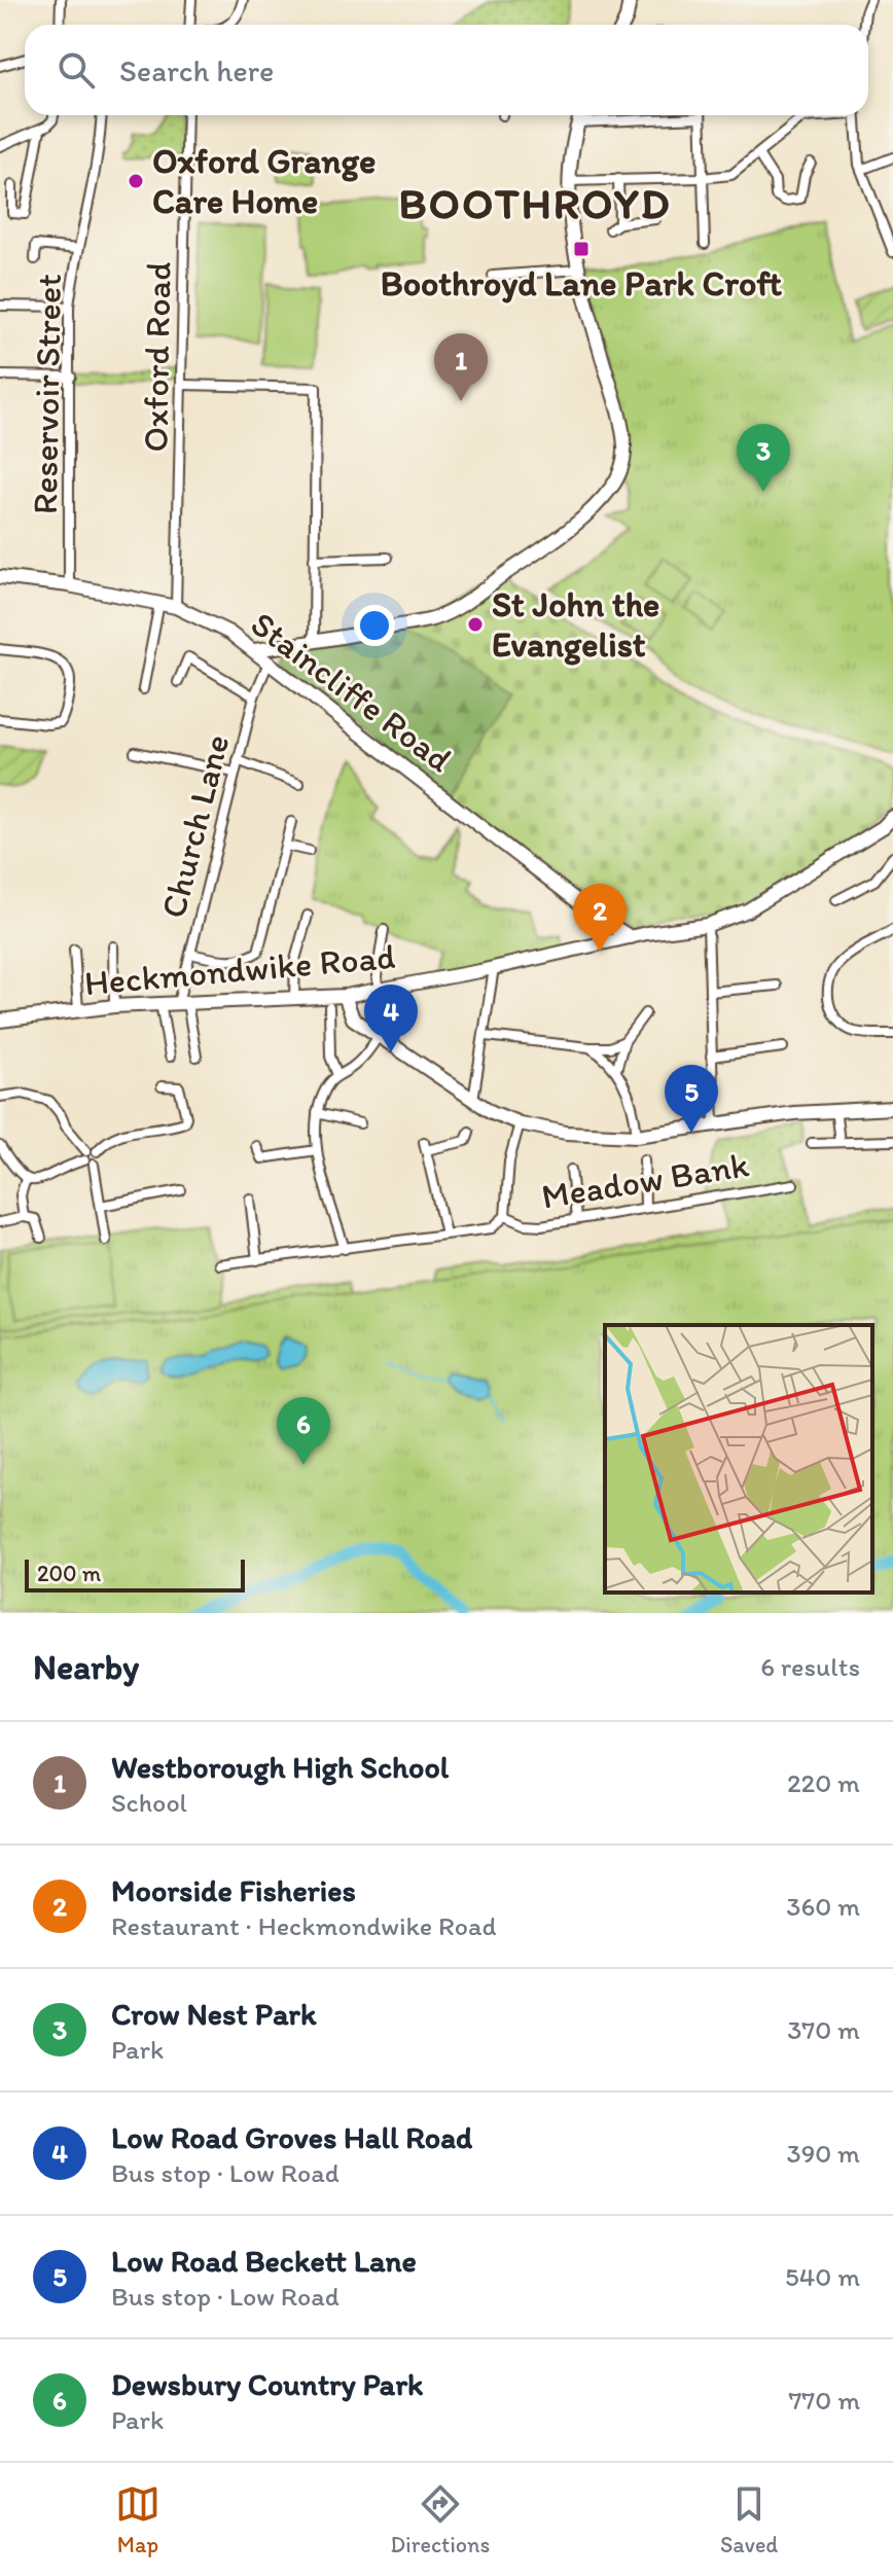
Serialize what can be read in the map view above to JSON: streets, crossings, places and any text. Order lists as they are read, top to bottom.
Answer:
{
  "streets": {
    "street": [
      "Oxford Road",
      "Reservoir Street",
      "Staincliffe Road",
      "Church Lane",
      "Heckmondwike Road",
      "Meadow Bank"
    ]
  },
  "crossings": [
    ["Oxford Road", "Staincliffe Road"],
    ["Reservoir Street", "Staincliffe Road"],
    ["Staincliffe Road", "Church Lane"],
    ["Staincliffe Road", "Heckmondwike Road"],
    ["Church Lane", "Heckmondwike Road"]
  ],
  "districts": ["BOOTHROYD"],
  "places": {
    "other": ["Oxford Grange Care Home", "St John the Evangelist"],
    "transit": ["Boothroyd Lane Park Croft"]
  },
  "scale_bar": "200 m",
  "page": {
    "search": "Search here",
    "pins": [
      "1",
      "3",
      "2",
      "4",
      "5",
      "6"
    ],
    "scale": "200 m",
    "heading": ["Nearby", "6 results"],
    "list": [
      {
        "mark": "1",
        "name": "Westborough High School",
        "note": "School",
        "value": "220 m"
      },
      {
        "mark": "2",
        "name": "Moorside Fisheries",
        "note": "Restaurant · Heckmondwike Road",
        "value": "360 m"
      },
      {
        "mark": "3",
        "name": "Crow Nest Park",
        "note": "Park",
        "value": "370 m"
      },
      {
        "mark": "4",
        "name": "Low Road Groves Hall Road",
        "note": "Bus stop · Low Road",
        "value": "390 m"
      },
      {
        "mark": "5",
        "name": "Low Road Beckett Lane",
        "note": "Bus stop · Low Road",
        "value": "540 m"
      },
      {
        "mark": "6",
        "name": "Dewsbury Country Park",
        "note": "Park",
        "value": "770 m"
      }
    ],
    "nav": ["Map", "Directions", "Saved"]
  }
}
